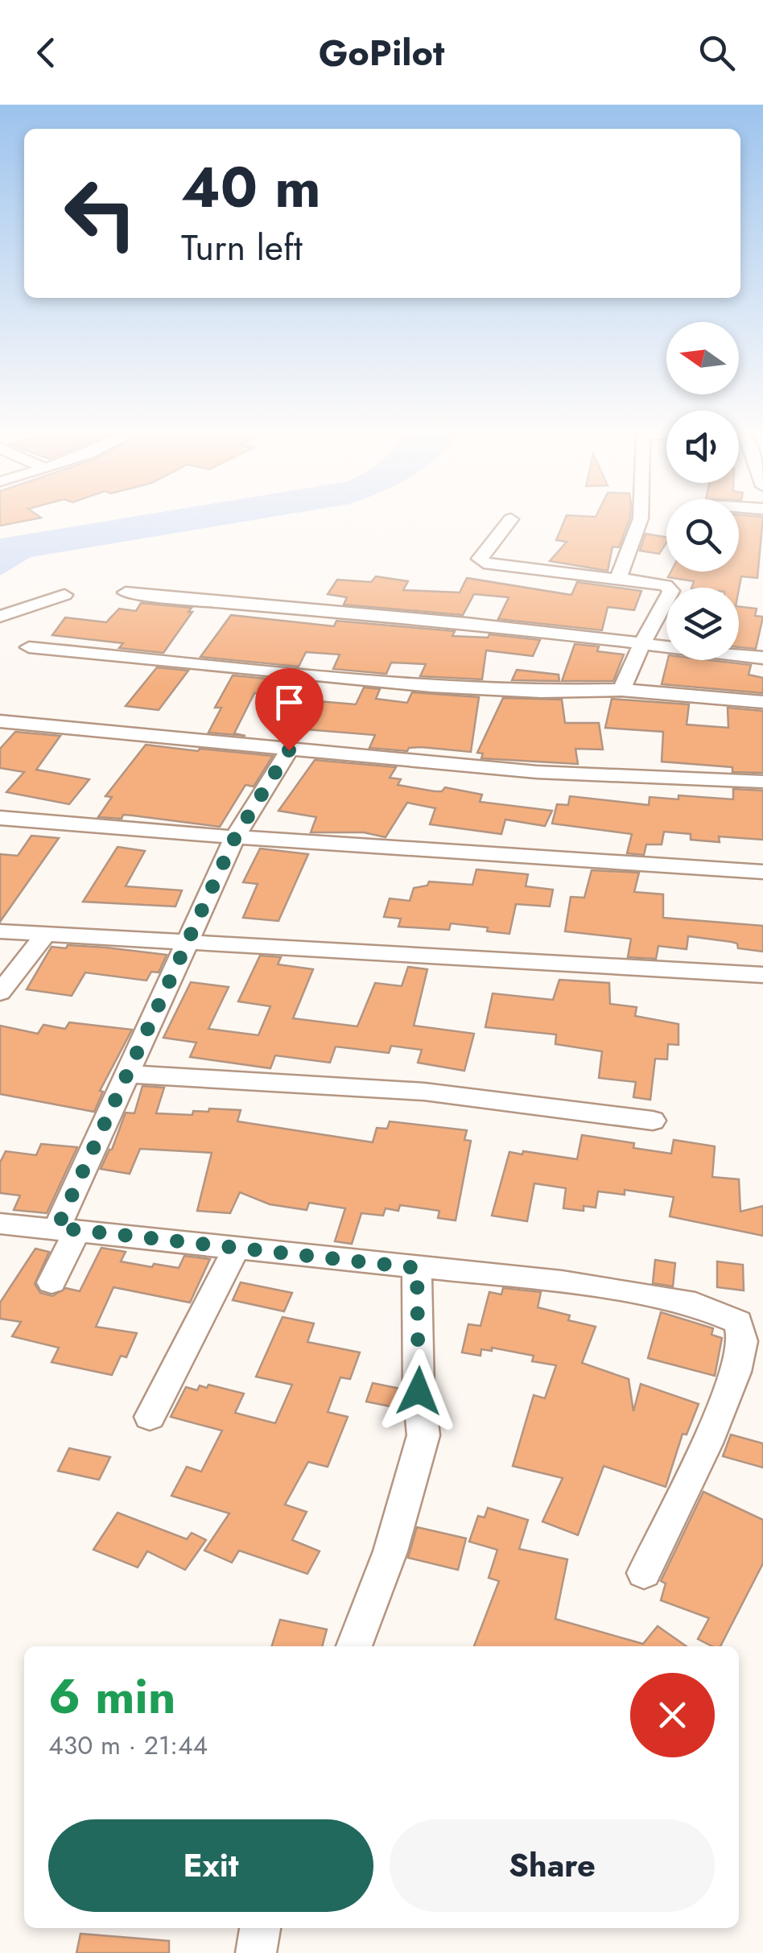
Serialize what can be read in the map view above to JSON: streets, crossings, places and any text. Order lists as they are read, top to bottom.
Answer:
{
  "north": "left",
  "page": {
    "header": "GoPilot",
    "turn": ["40 m", "Turn left"],
    "heading": ["6 min", "430 m · 21:44"],
    "buttons": ["Exit", "Share"]
  }
}
